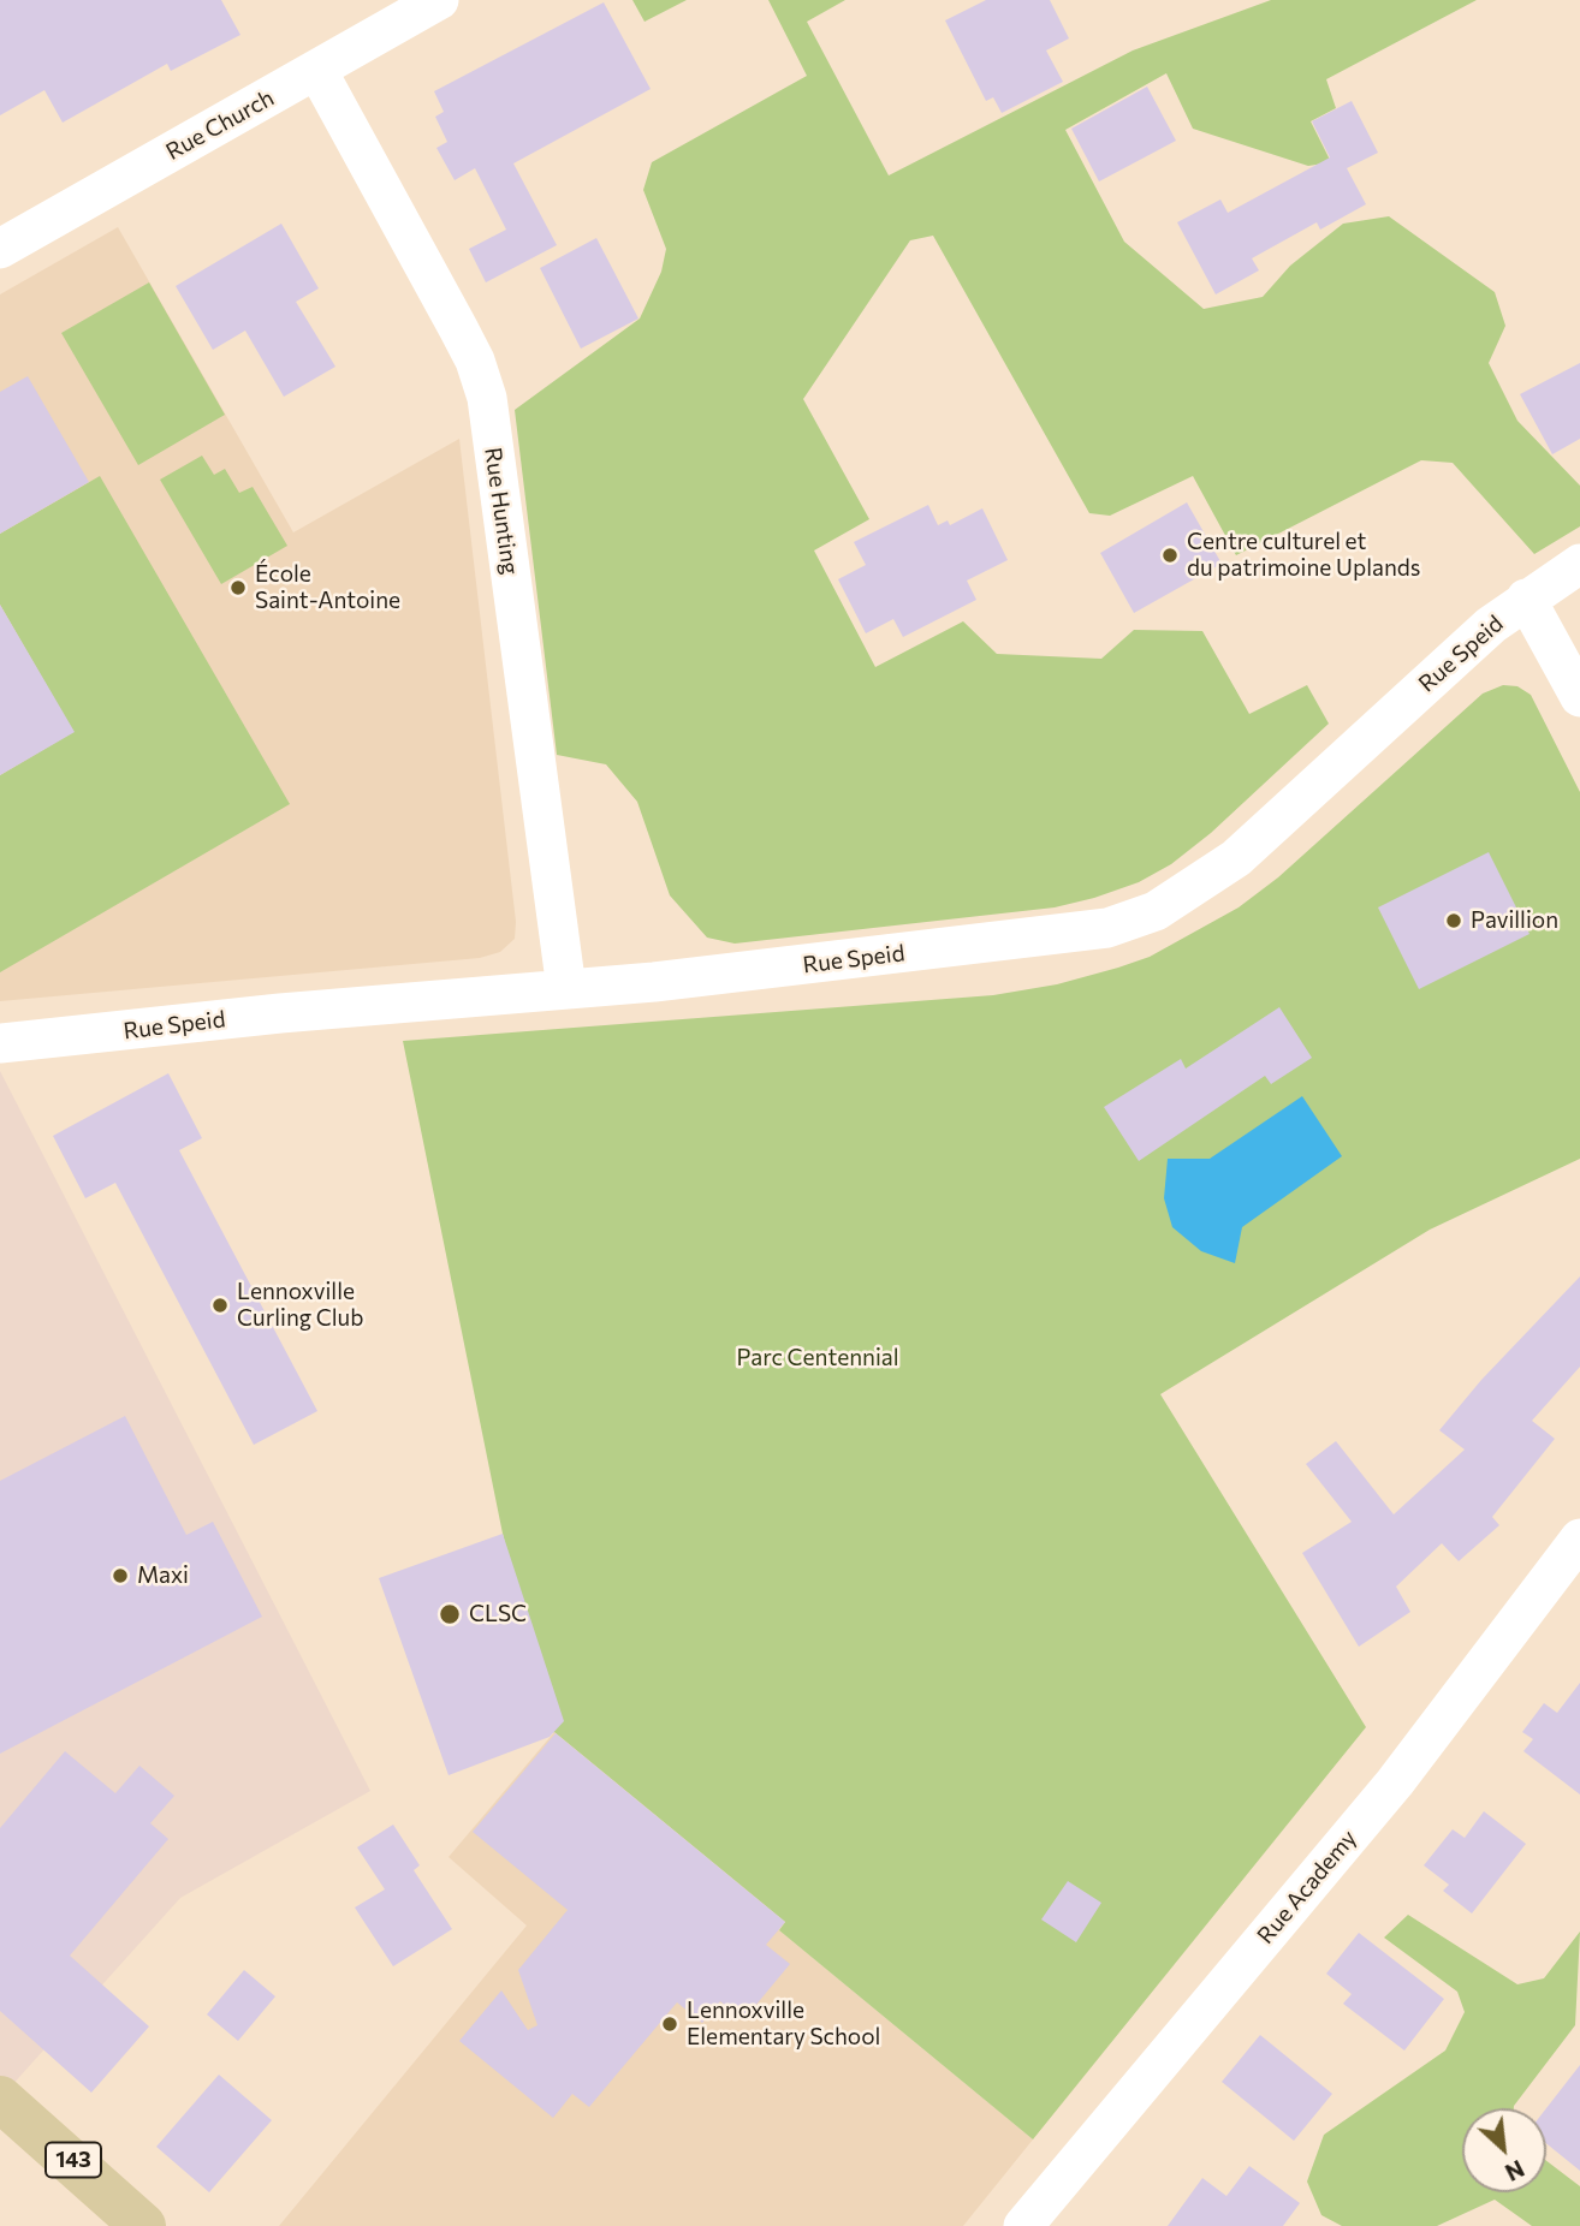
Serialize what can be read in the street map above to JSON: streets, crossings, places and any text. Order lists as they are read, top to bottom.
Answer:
{
  "streets": {
    "main road": ["143"],
    "street": [
      "Rue Church",
      "Rue Hunting",
      "Rue Speid",
      "Rue Academy"
    ]
  },
  "crossings": [
    ["Rue Church", "Rue Hunting"],
    ["Rue Hunting", "Rue Speid"]
  ],
  "parks": ["Parc Centennial"],
  "places": [
    "Centre culturel et du patrimoine Uplands",
    "École Saint-Antoine",
    "Pavillion",
    "Lennoxville Curling Club",
    "Maxi",
    "CLSC",
    "Lennoxville Elementary School"
  ],
  "north": "bottom right"
}
